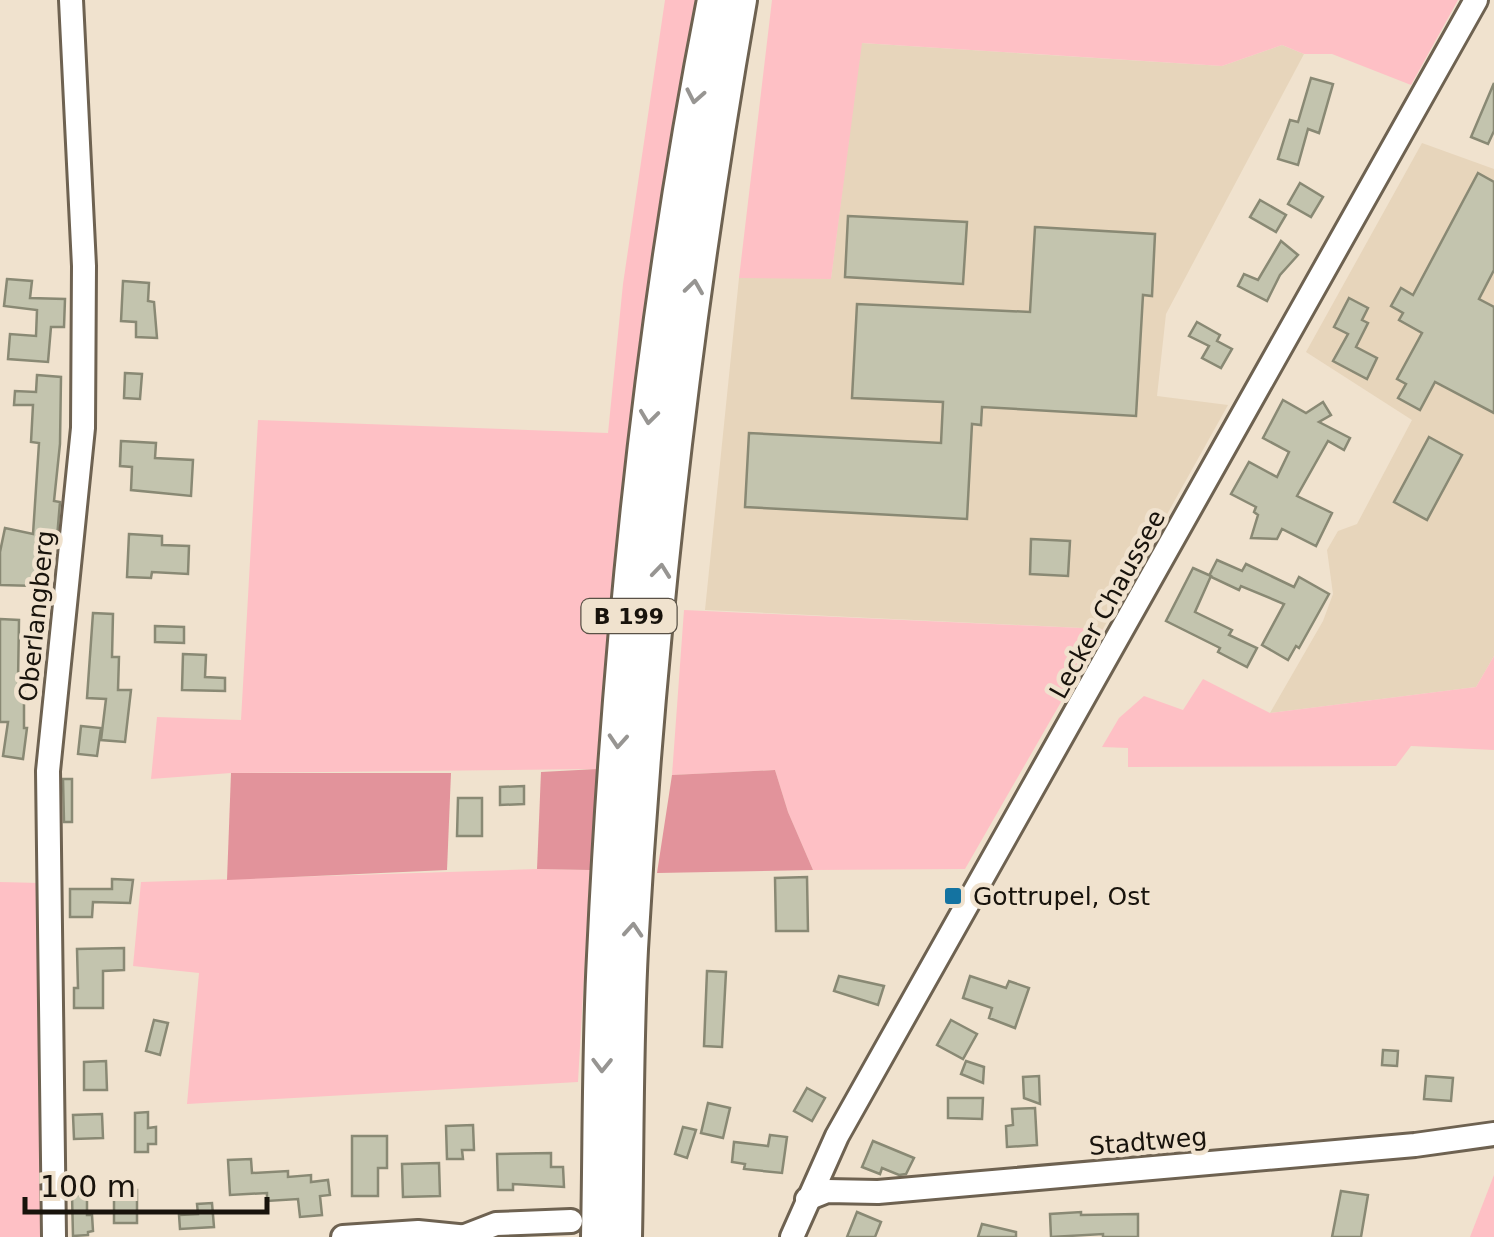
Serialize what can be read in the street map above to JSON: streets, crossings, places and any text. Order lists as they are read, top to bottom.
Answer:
{
  "streets": {
    "highway": ["B 199"],
    "street": ["Lecker Chaussee", "Oberlangberg", "Stadtweg"]
  },
  "crossings": [
    ["Lecker Chaussee", "Stadtweg"]
  ],
  "places": {
    "transit": ["Gottrupel, Ost"]
  },
  "scale_bar": "100 m"
}
